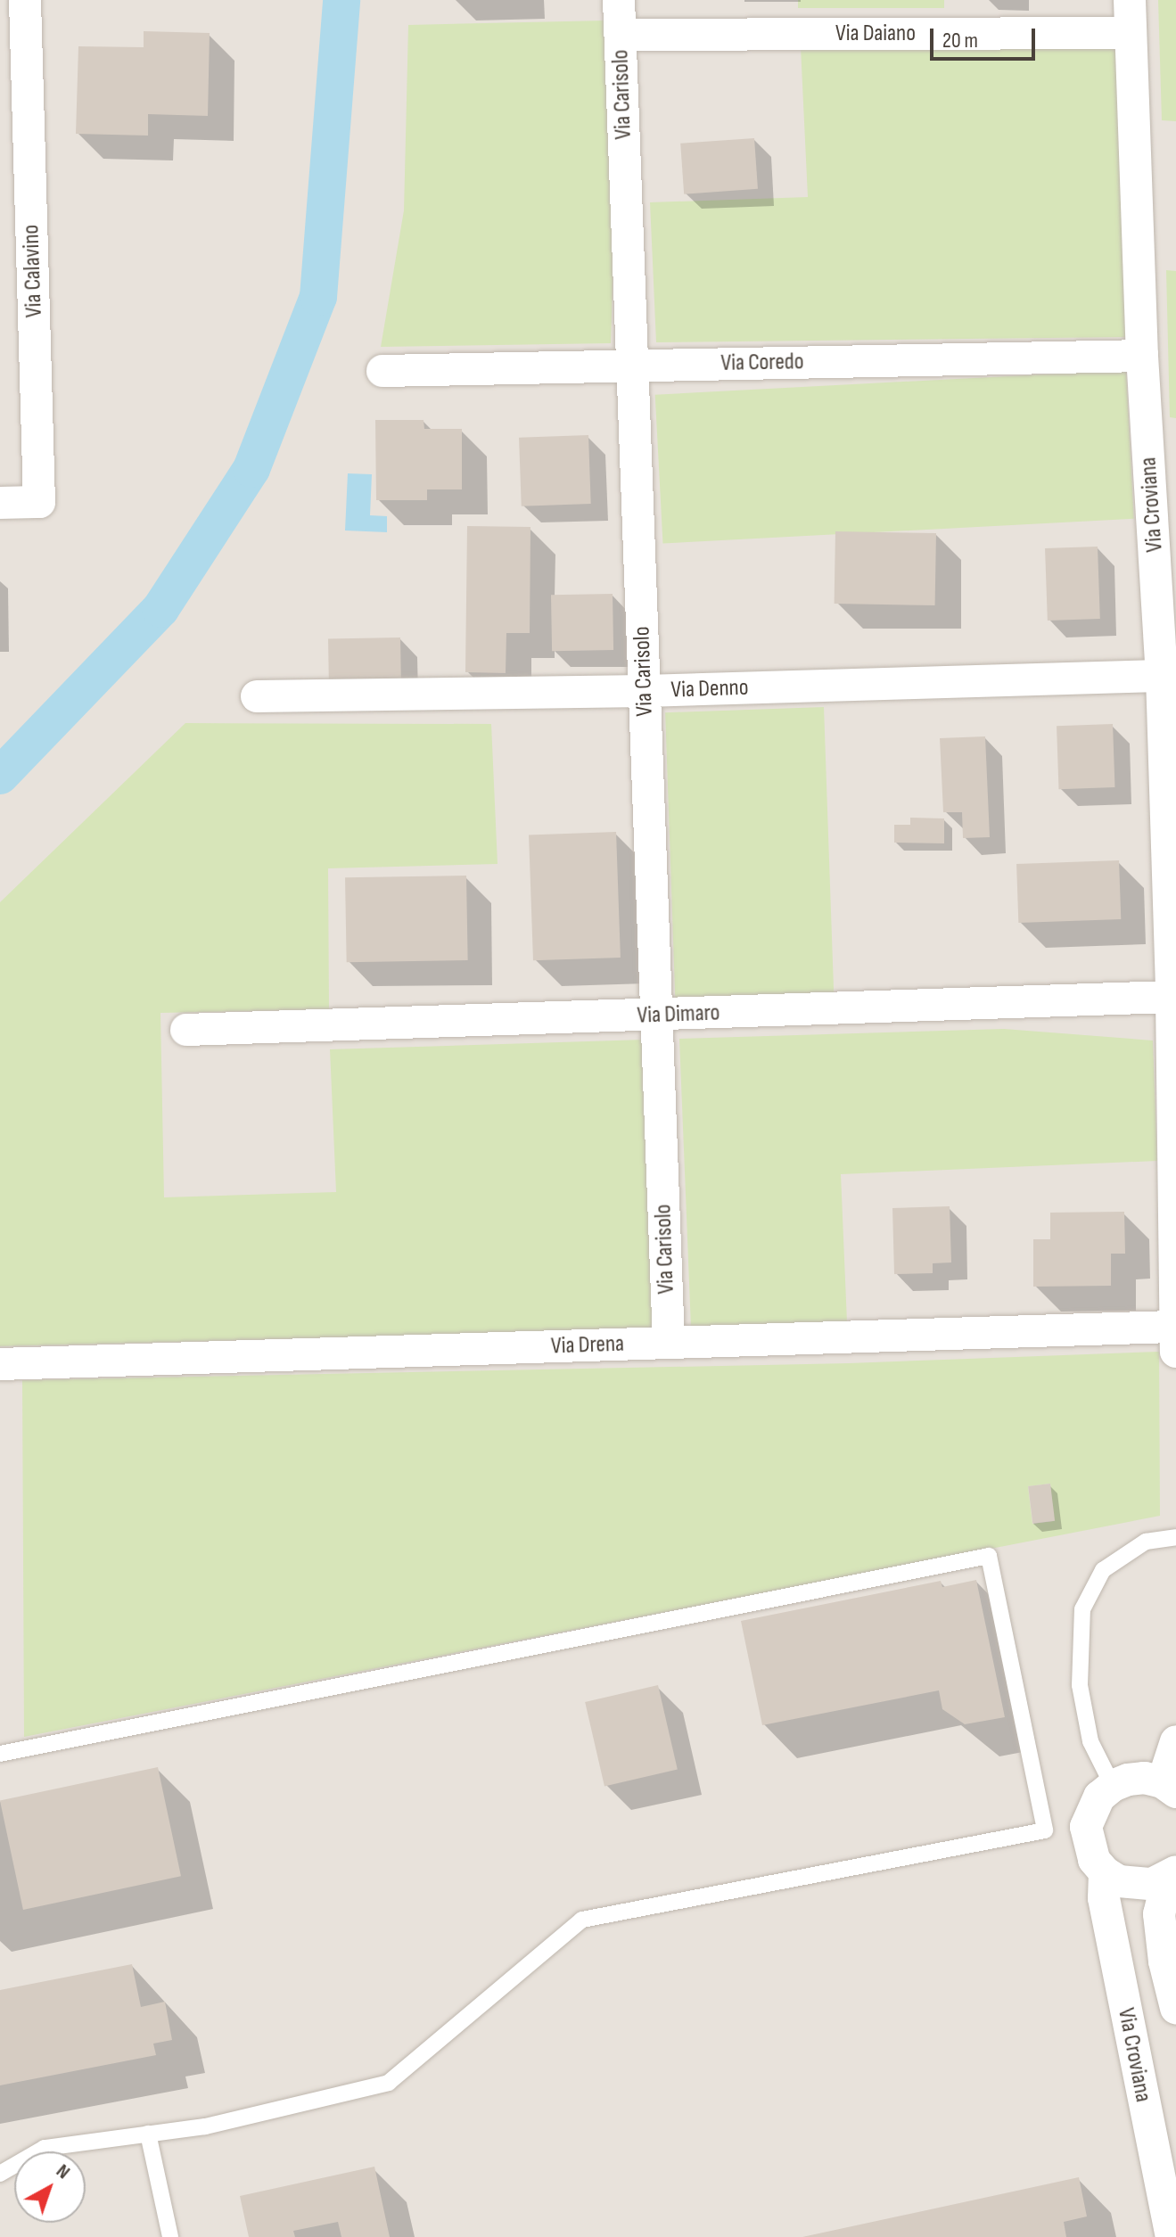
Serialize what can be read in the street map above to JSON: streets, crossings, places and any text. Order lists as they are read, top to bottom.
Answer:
{
  "streets": {
    "street": [
      "Via Daiano",
      "Via Carisolo",
      "Via Calavino",
      "Via Coredo",
      "Via Croviana",
      "Via Denno",
      "Via Dimaro",
      "Via Drena"
    ]
  },
  "crossings": [
    ["Via Daiano", "Via Carisolo"],
    ["Via Daiano", "Via Croviana"],
    ["Via Carisolo", "Via Coredo"],
    ["Via Carisolo", "Via Denno"],
    ["Via Carisolo", "Via Dimaro"],
    ["Via Carisolo", "Via Drena"],
    ["Via Coredo", "Via Croviana"],
    ["Via Croviana", "Via Denno"],
    ["Via Croviana", "Via Dimaro"],
    ["Via Croviana", "Via Drena"]
  ],
  "scale_bar": "20 m",
  "north": "top right"
}
